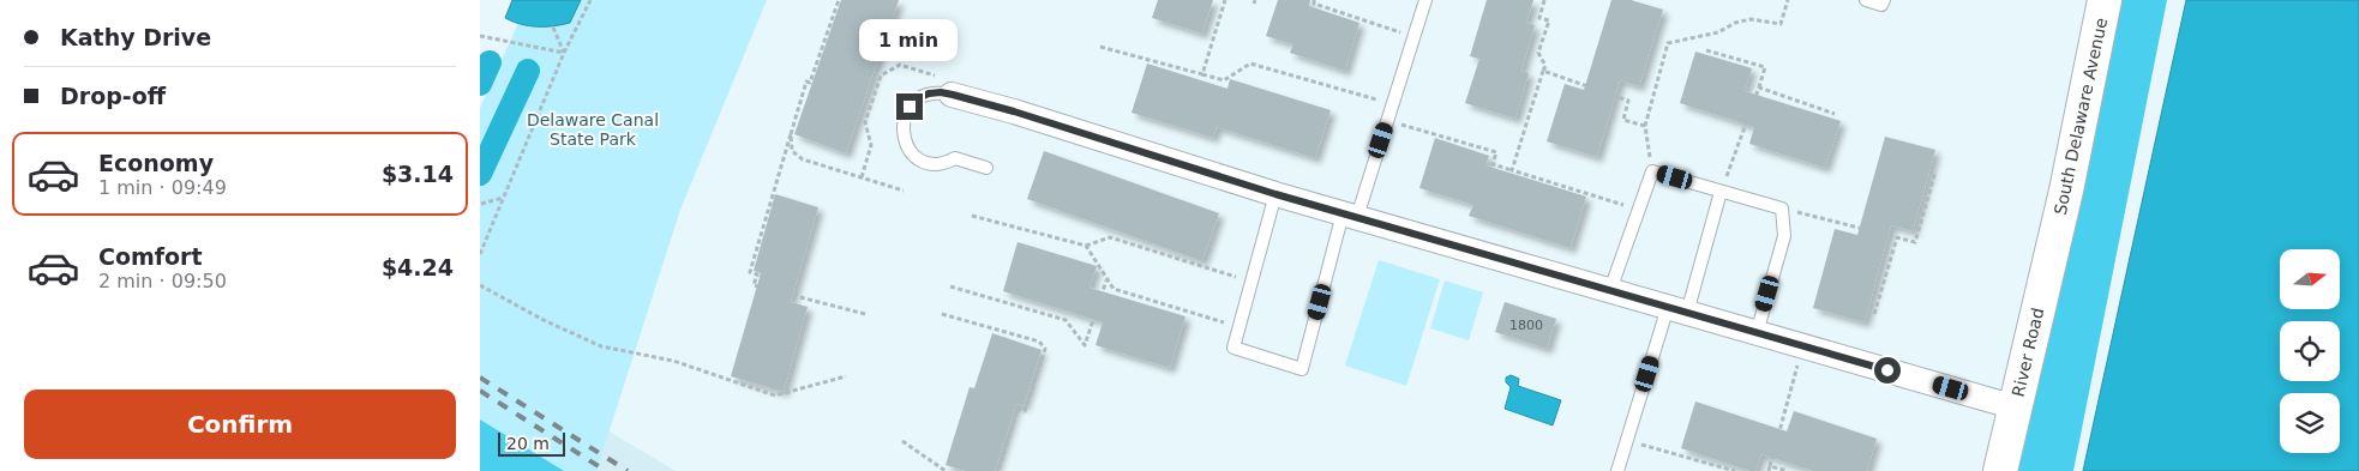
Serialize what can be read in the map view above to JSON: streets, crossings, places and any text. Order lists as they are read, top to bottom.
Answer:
{
  "streets": {
    "main road": ["South Delaware Avenue", "River Road"]
  },
  "crossings": [
    ["South Delaware Avenue", "River Road"]
  ],
  "parks": ["Delaware Canal State Park"],
  "house_numbers": ["1800"],
  "scale_bar": "20 m",
  "north": "right",
  "page": {
    "banner": ["Kathy Drive", "Drop-off"],
    "bubble": "1 min",
    "list": [
      {
        "name": "Economy",
        "note": "1 min · 09:49",
        "value": "$3.14"
      },
      {
        "name": "Comfort",
        "note": "2 min · 09:50",
        "value": "$4.24"
      }
    ],
    "buttons": "Confirm",
    "scale": "20 m"
  }
}
